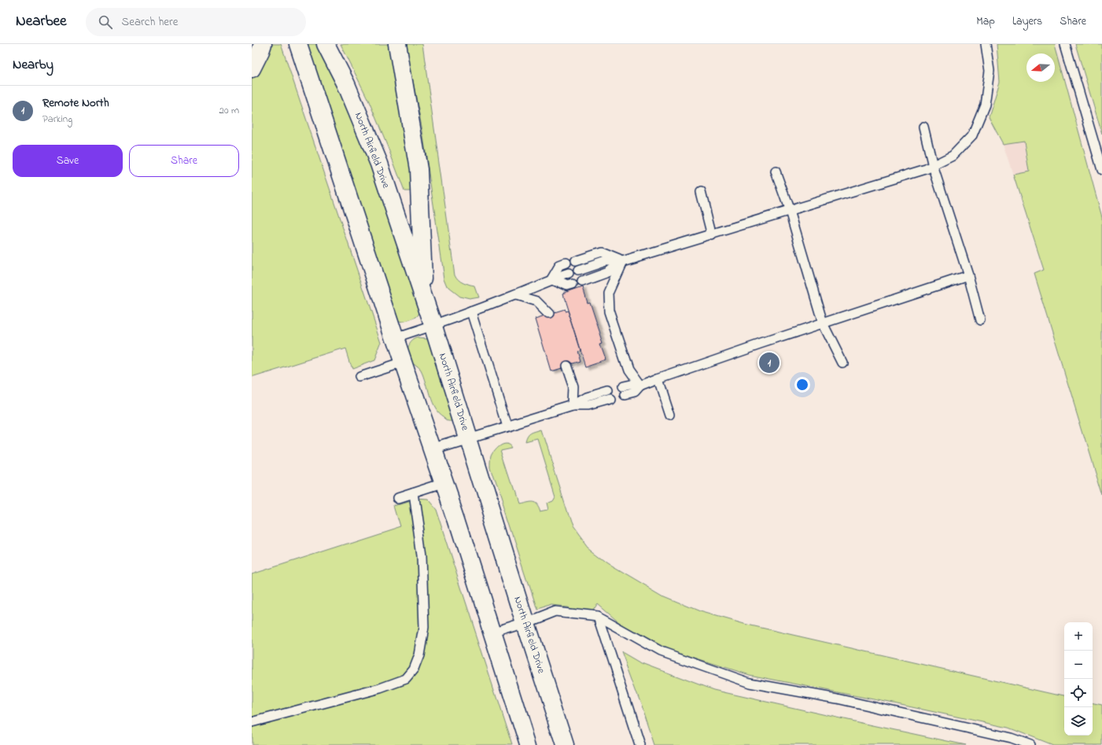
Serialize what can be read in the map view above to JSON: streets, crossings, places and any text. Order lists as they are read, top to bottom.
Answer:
{
  "streets": {
    "main road": ["North Airfield Drive"]
  },
  "north": "left",
  "page": {
    "header": "Nearbee",
    "search": "Search here",
    "nav": ["Map", "Layers", "Share"],
    "heading": "Nearby",
    "list": [
      {
        "mark": "1",
        "name": "Remote North",
        "note": "Parking",
        "value": "20 m"
      }
    ],
    "buttons": ["Save", "Share"],
    "pins": "1",
    "map_buttons": ["+", "−"]
  }
}
